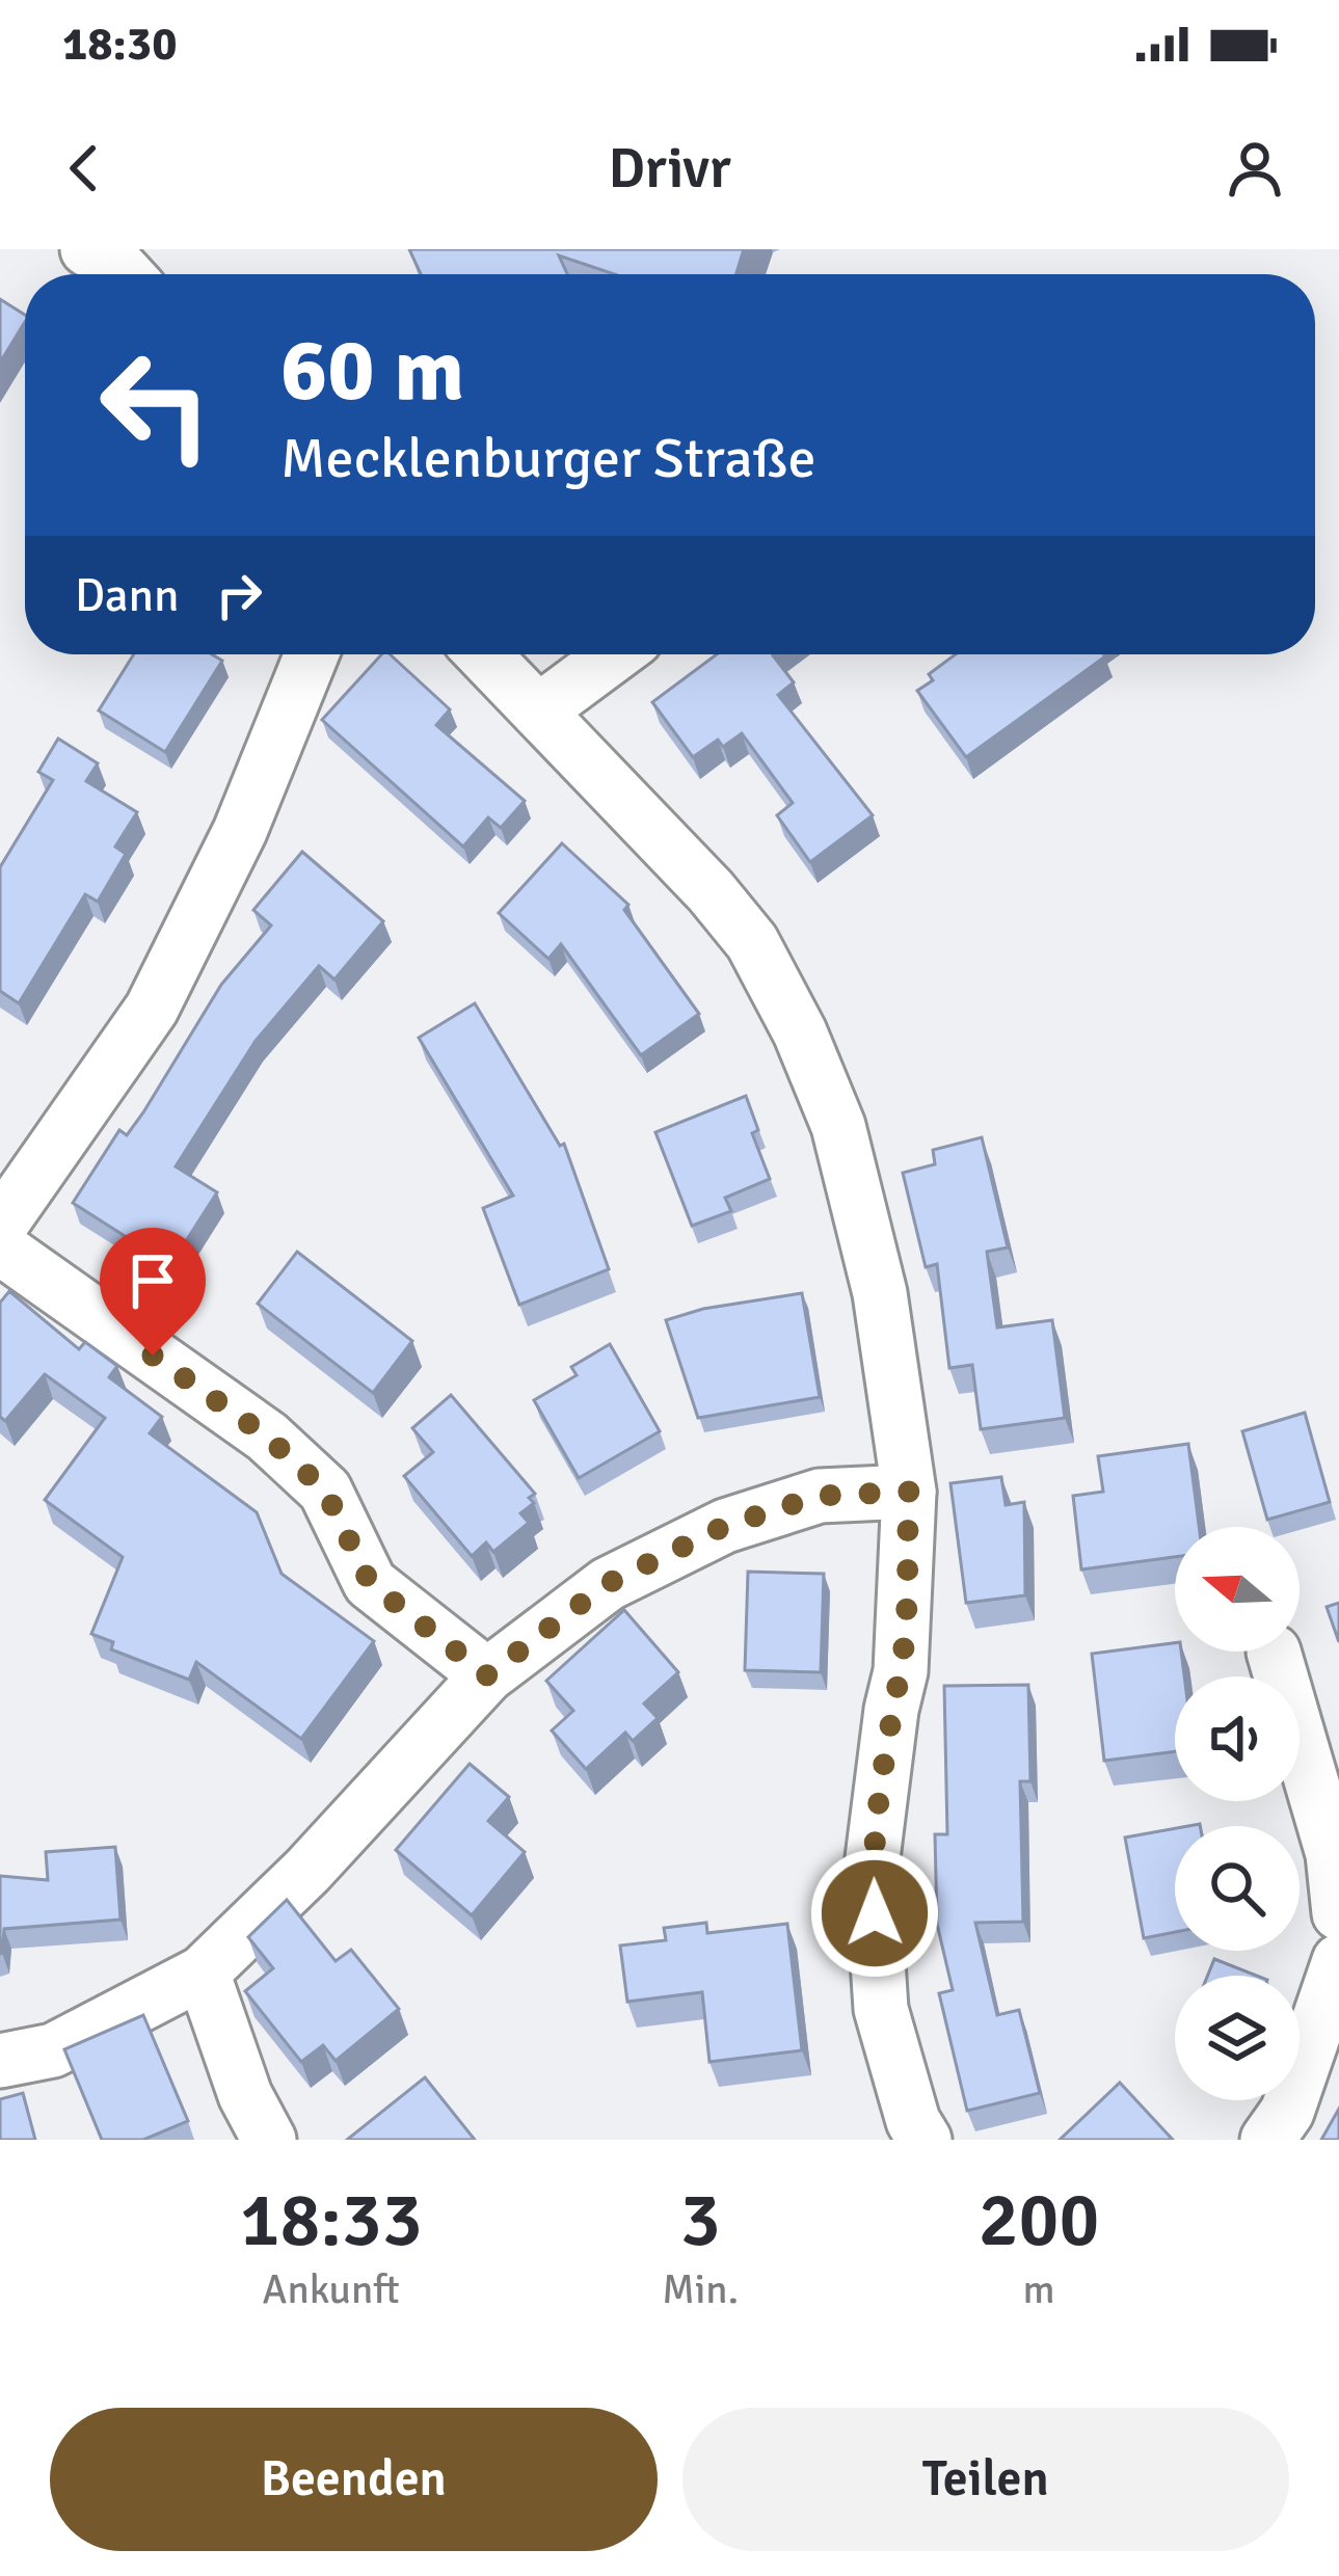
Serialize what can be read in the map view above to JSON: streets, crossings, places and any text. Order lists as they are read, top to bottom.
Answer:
{
  "north": "left",
  "page": {
    "status": "18:30",
    "header": "Drivr",
    "turn": ["60 m", "Mecklenburger Straße"],
    "then": "Dann",
    "eta": [
      "18:33",
      "Ankunft",
      "3",
      "Min.",
      "200",
      "m"
    ],
    "buttons": ["Beenden", "Teilen"]
  }
}
